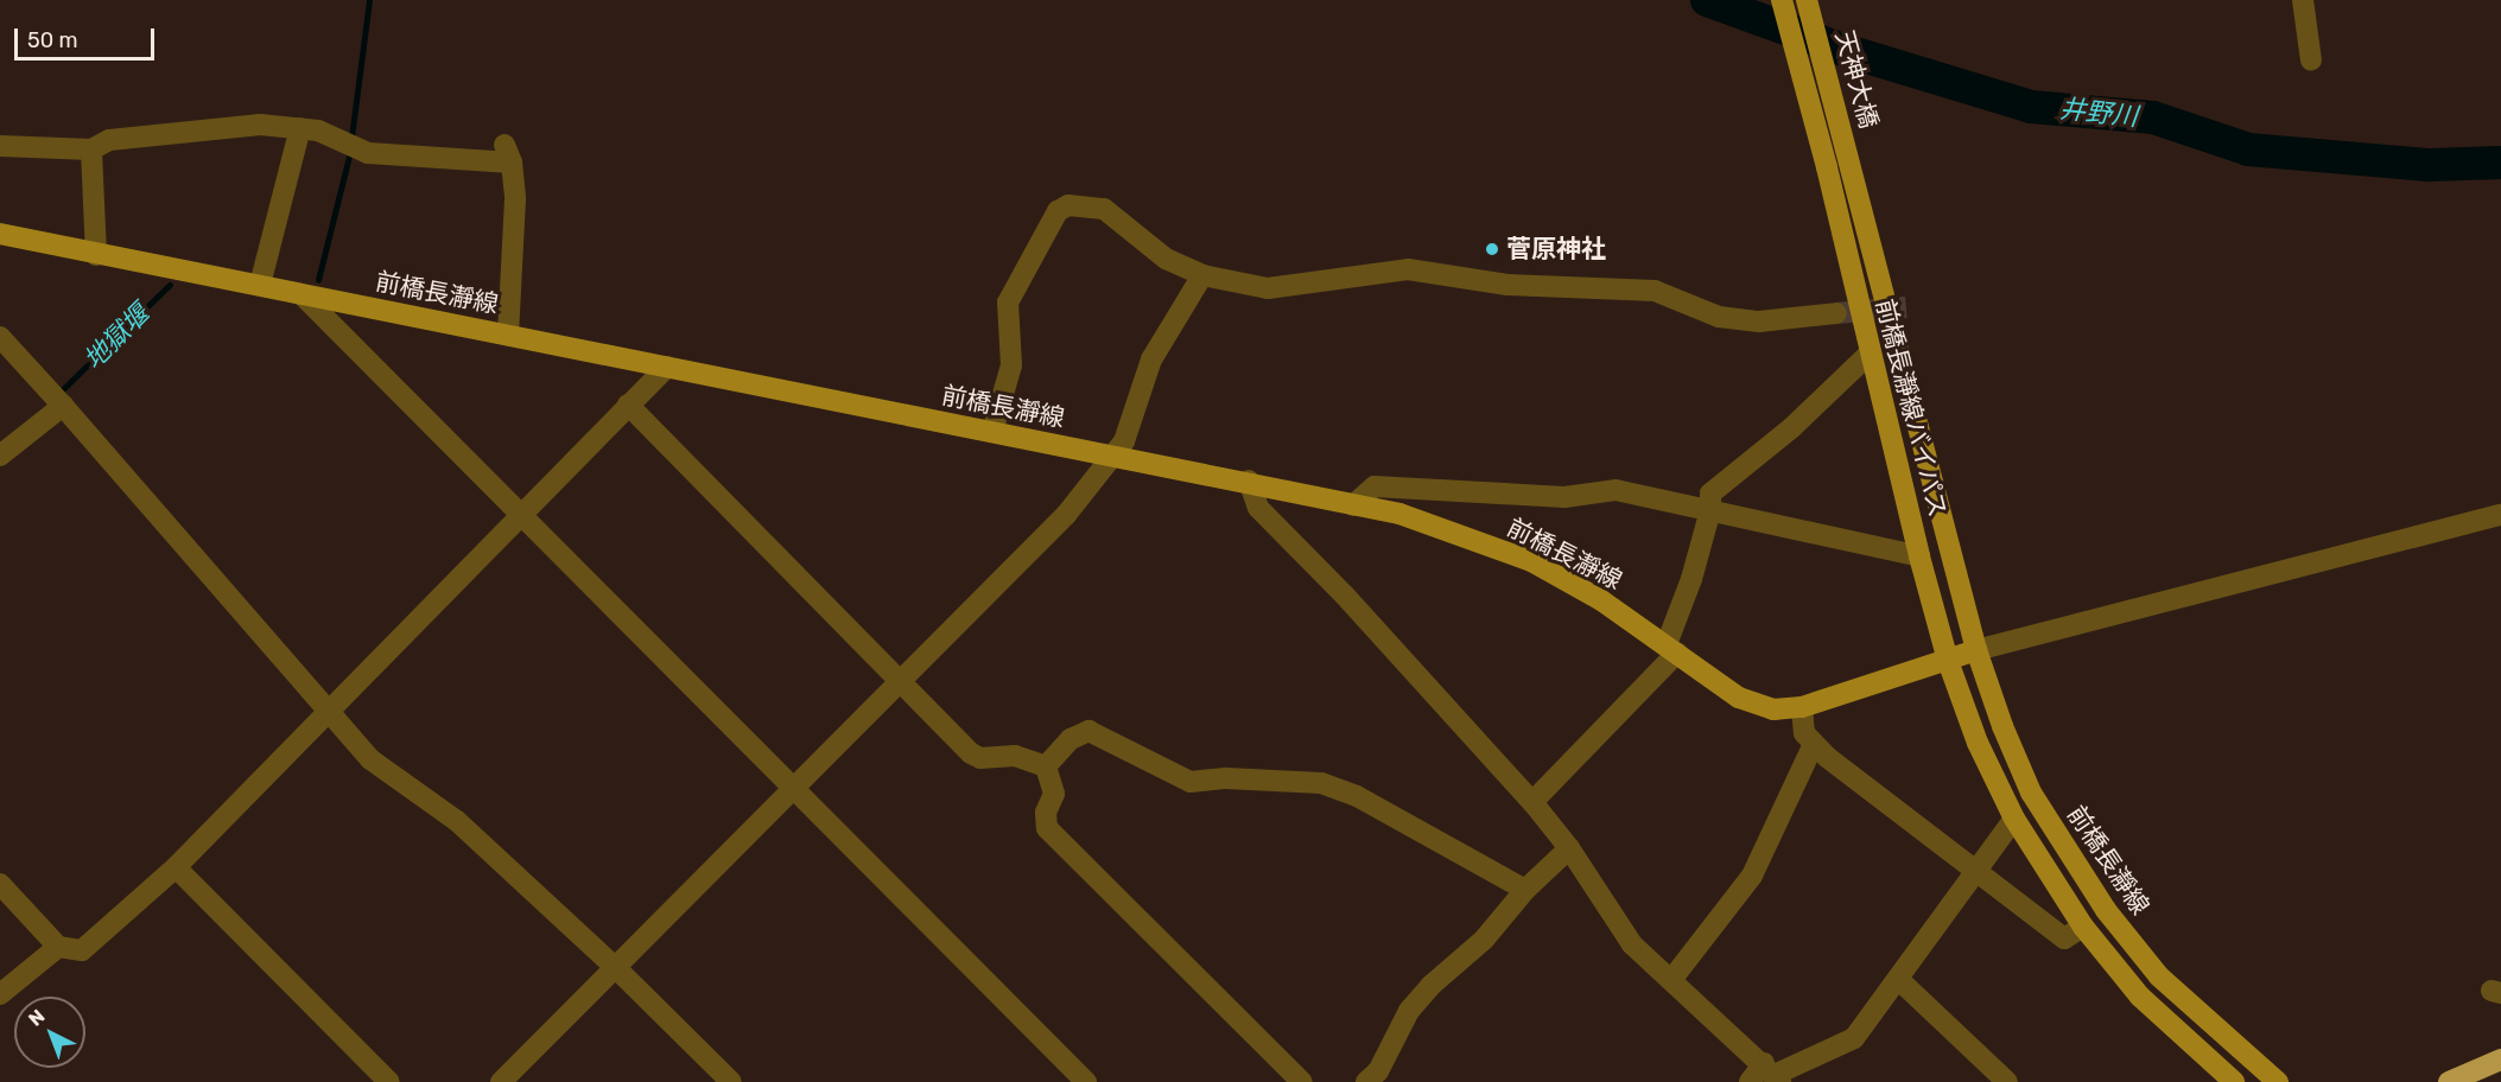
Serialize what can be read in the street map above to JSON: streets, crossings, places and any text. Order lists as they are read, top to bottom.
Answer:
{
  "streets": {
    "main road": ["天神大橋", "前橋長瀞線", "前橋長瀞線バイパス"]
  },
  "crossings": [
    ["天神大橋", "前橋長瀞線バイパス"],
    ["前橋長瀞線", "前橋長瀞線バイパス"]
  ],
  "water": ["井野川", "地獄堰"],
  "places": ["菅原神社"],
  "scale_bar": "50 m",
  "north": "top left"
}
